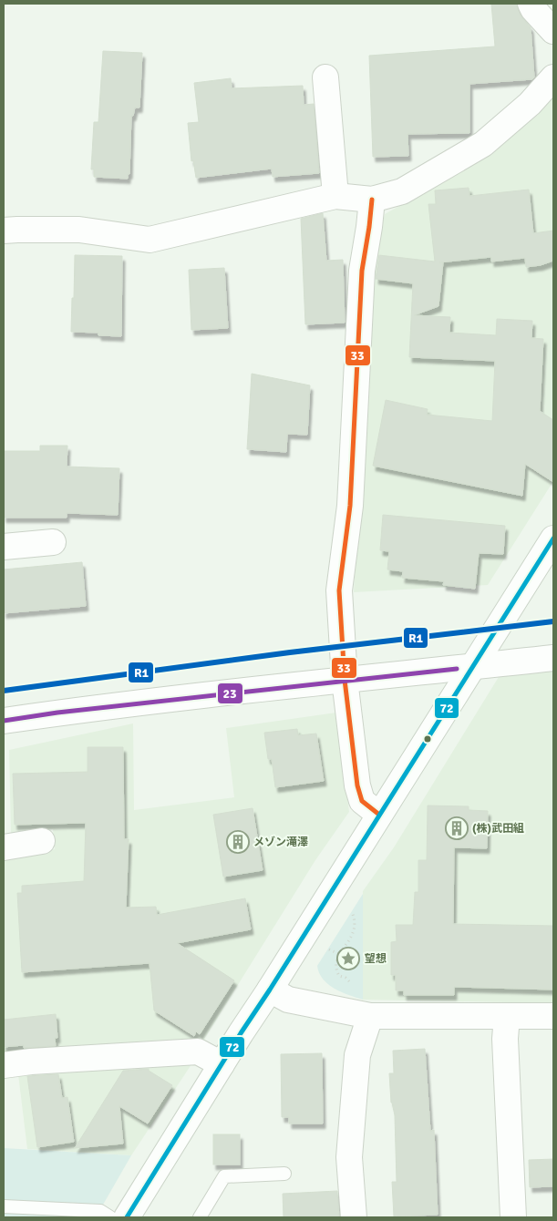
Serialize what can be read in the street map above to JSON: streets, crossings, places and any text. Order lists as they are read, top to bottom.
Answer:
{
  "places": {
    "building": ["(株)武田組", "メゾン滝澤"],
    "place": ["望想"]
  },
  "lines": [
    "transit line 33",
    "transit line 72",
    "transit line R1",
    "transit line 23"
  ]
}
